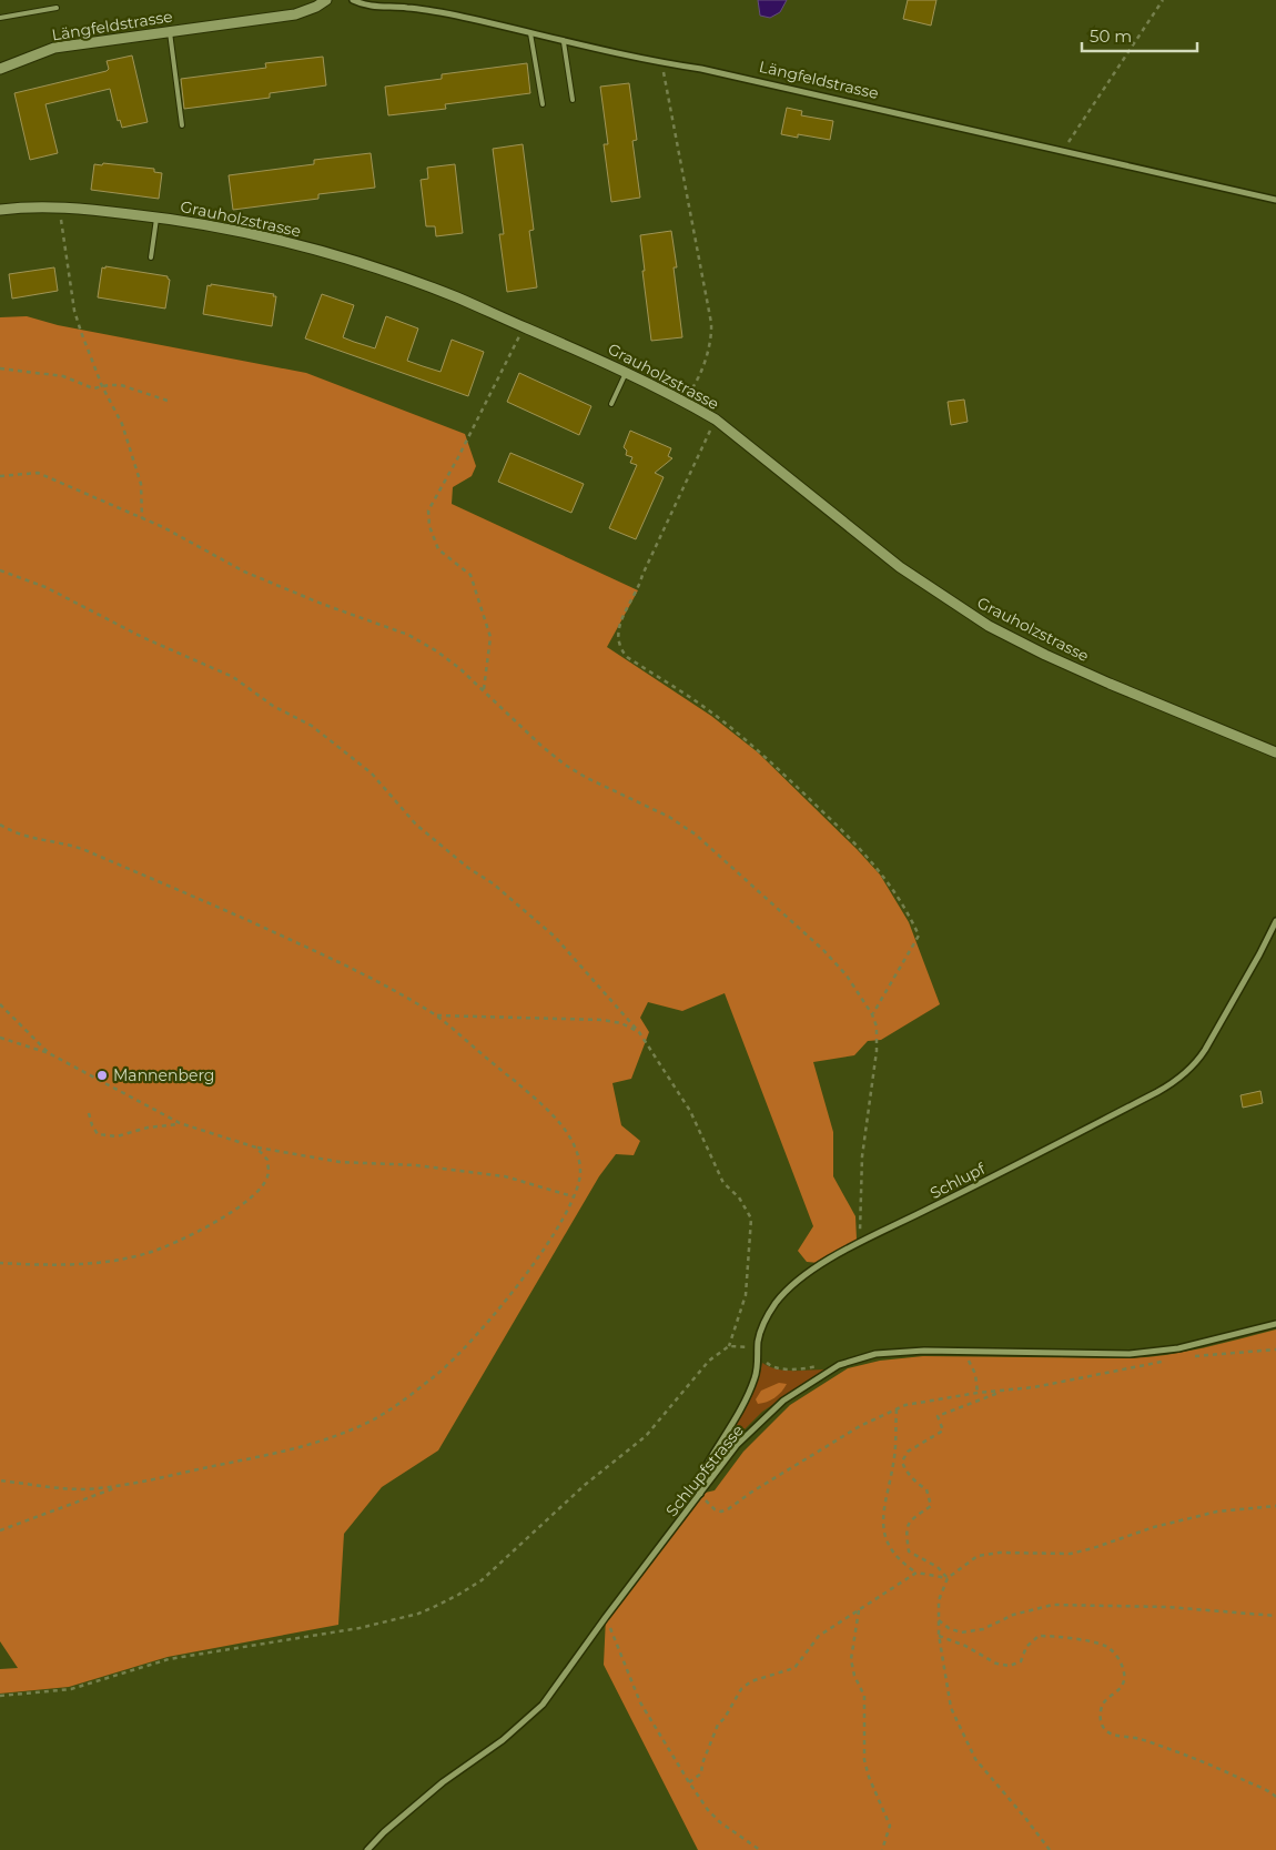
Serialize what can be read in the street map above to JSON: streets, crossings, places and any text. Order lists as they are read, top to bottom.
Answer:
{
  "streets": {
    "street": [
      "Längfeldstrasse",
      "Grauholzstrasse",
      "Schlupf",
      "Schlupfstrasse"
    ]
  },
  "crossings": [
    ["Schlupf", "Schlupfstrasse"]
  ],
  "places": ["Mannenberg"],
  "scale_bar": "50 m"
}
